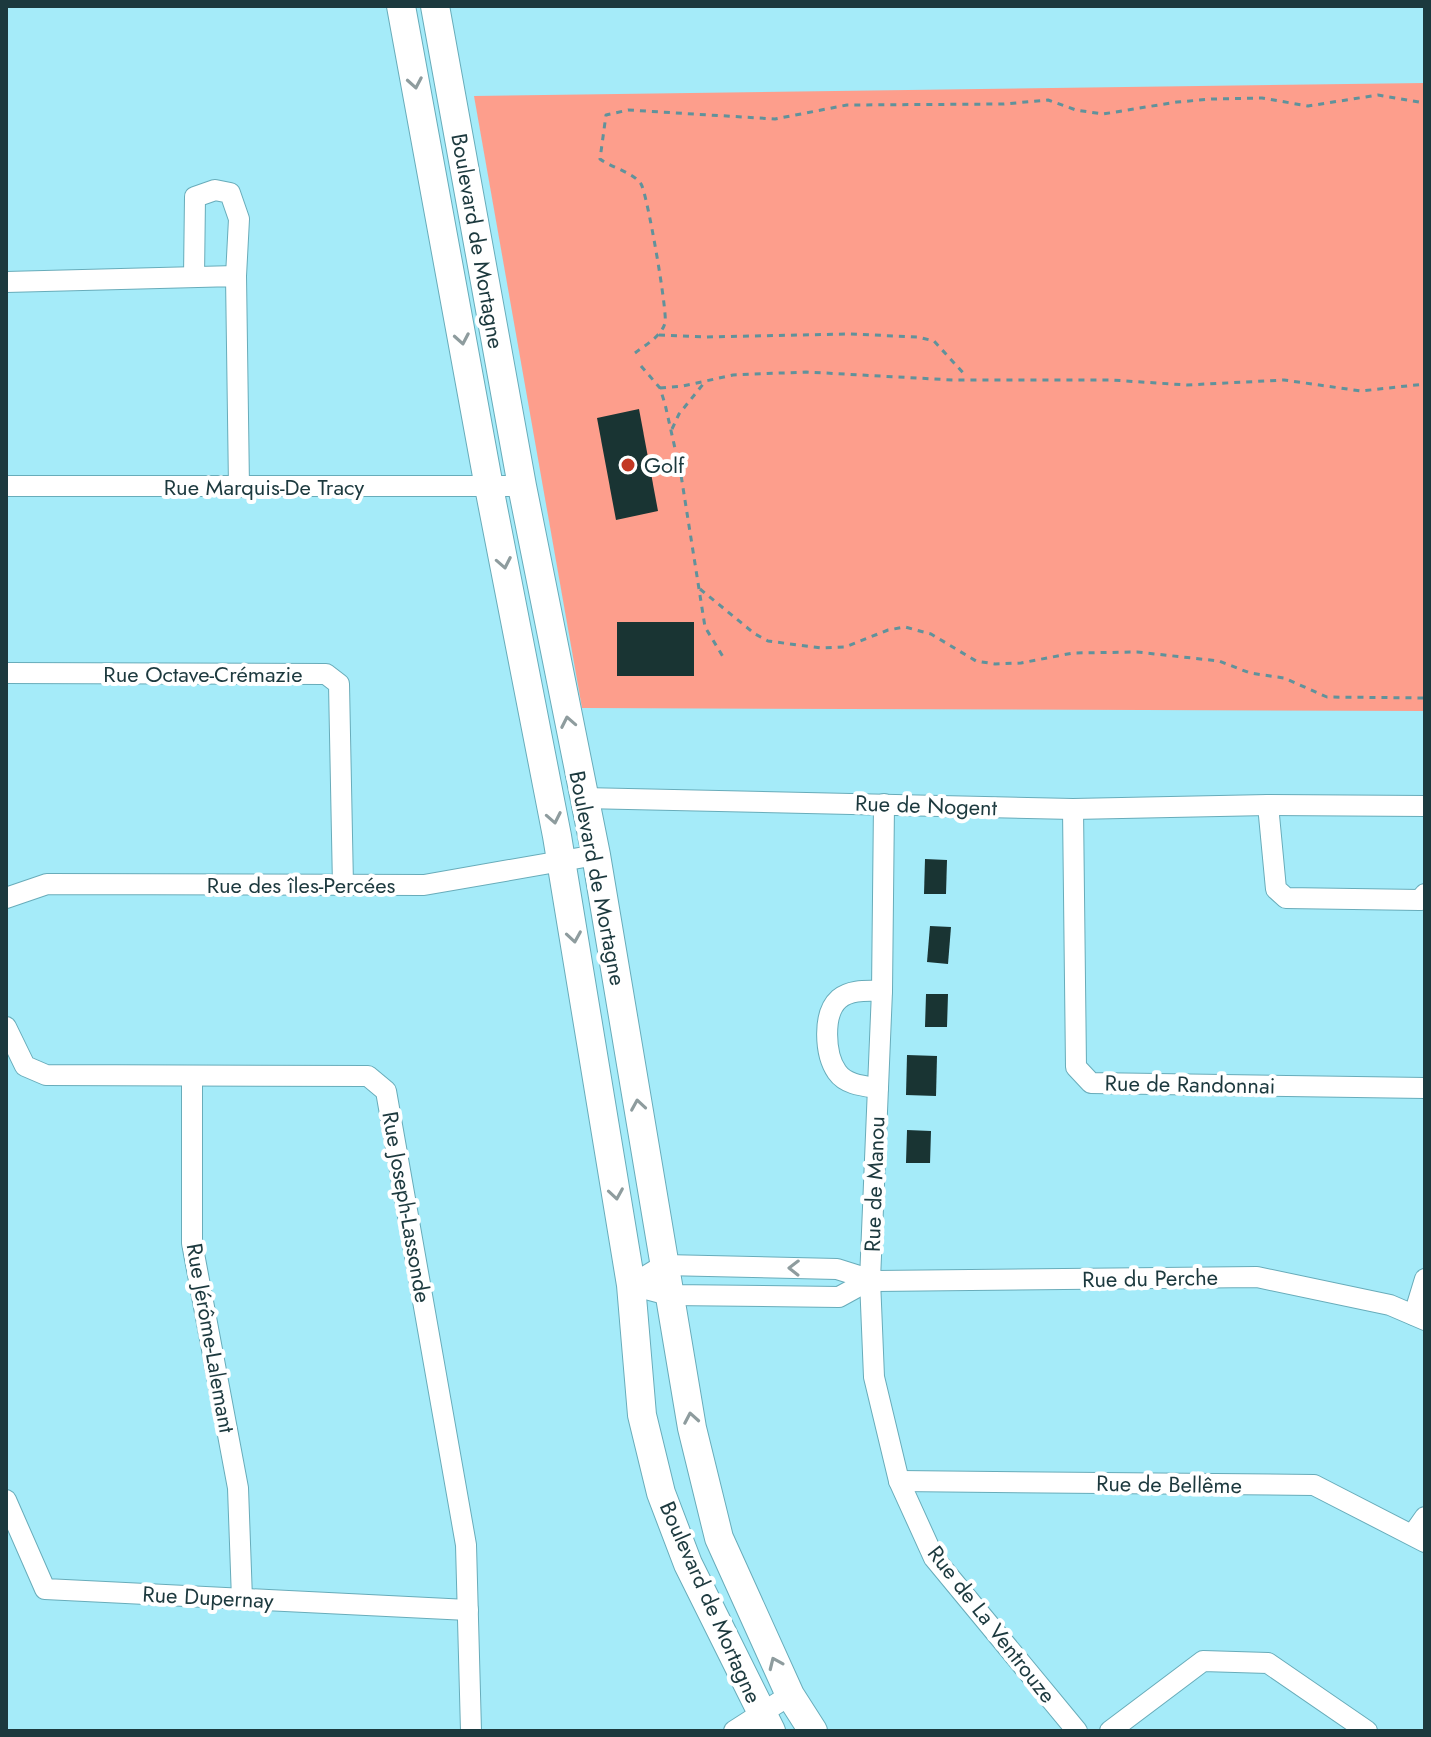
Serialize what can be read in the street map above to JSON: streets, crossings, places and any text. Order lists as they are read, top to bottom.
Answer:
{
  "streets": {
    "main road": ["Boulevard de Mortagne"],
    "street": [
      "Rue Marquis-De Tracy",
      "Rue Octave-Crémazie",
      "Rue de Nogent",
      "Rue des îles-Percées",
      "Rue de Randonnai",
      "Rue de Manou",
      "Rue Joseph-Lassonde",
      "Rue du Perche",
      "Rue Jérôme-Lalemant",
      "Rue de Bellême",
      "Rue Dupernay",
      "Rue de La Ventrouze"
    ]
  },
  "crossings": [
    ["Boulevard de Mortagne", "Rue Marquis-De Tracy"],
    ["Boulevard de Mortagne", "Rue de Nogent"],
    ["Boulevard de Mortagne", "Rue des îles-Percées"],
    ["Boulevard de Mortagne", "Rue du Perche"],
    ["Rue Octave-Crémazie", "Rue des îles-Percées"],
    ["Rue de Nogent", "Rue de Randonnai"],
    ["Rue de Nogent", "Rue de Manou"],
    ["Rue de Manou", "Rue du Perche"],
    ["Rue de Manou", "Rue de La Ventrouze"],
    ["Rue Joseph-Lassonde", "Rue Jérôme-Lalemant"],
    ["Rue Joseph-Lassonde", "Rue Dupernay"],
    ["Rue du Perche", "Rue de La Ventrouze"],
    ["Rue Jérôme-Lalemant", "Rue Dupernay"],
    ["Rue de Bellême", "Rue de La Ventrouze"]
  ],
  "places": ["Golf"]
}
